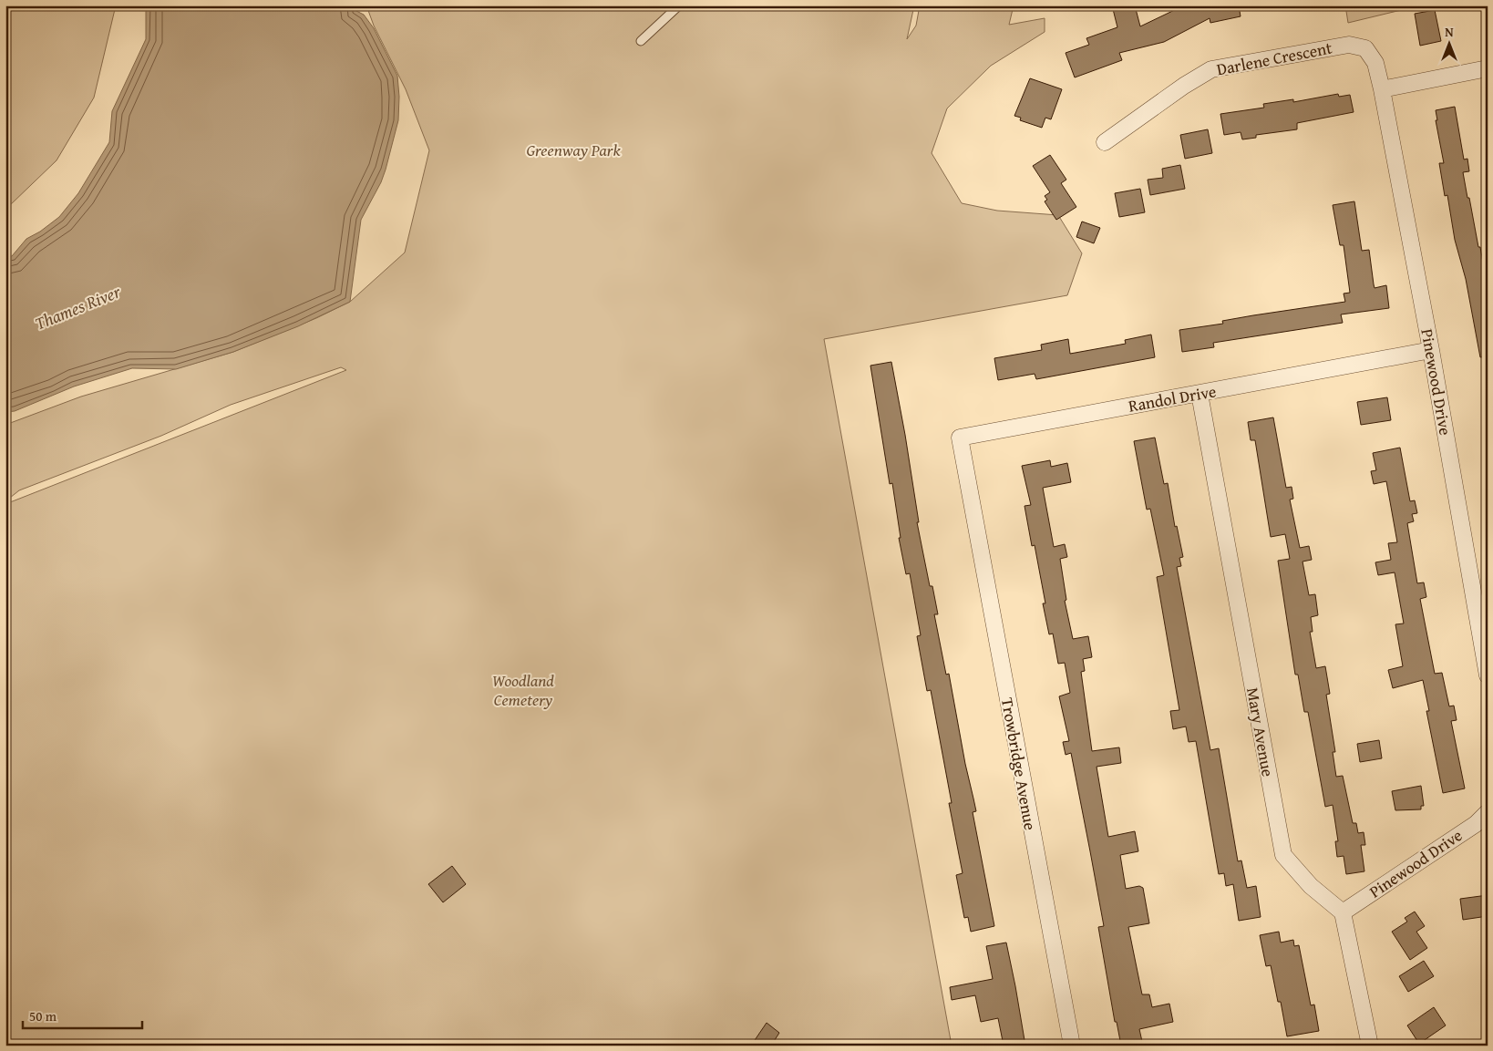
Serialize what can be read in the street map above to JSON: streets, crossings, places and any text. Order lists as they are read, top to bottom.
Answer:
{
  "streets": {
    "street": [
      "Darlene Crescent",
      "Pinewood Drive",
      "Randol Drive",
      "Mary Avenue",
      "Trowbridge Avenue"
    ]
  },
  "crossings": [
    ["Darlene Crescent", "Pinewood Drive"],
    ["Pinewood Drive", "Randol Drive"],
    ["Pinewood Drive", "Mary Avenue"],
    ["Randol Drive", "Mary Avenue"],
    ["Randol Drive", "Trowbridge Avenue"]
  ],
  "water": ["Thames River"],
  "parks": ["Greenway Park", "Woodland Cemetery"],
  "scale_bar": "50 m",
  "north": "top"
}
